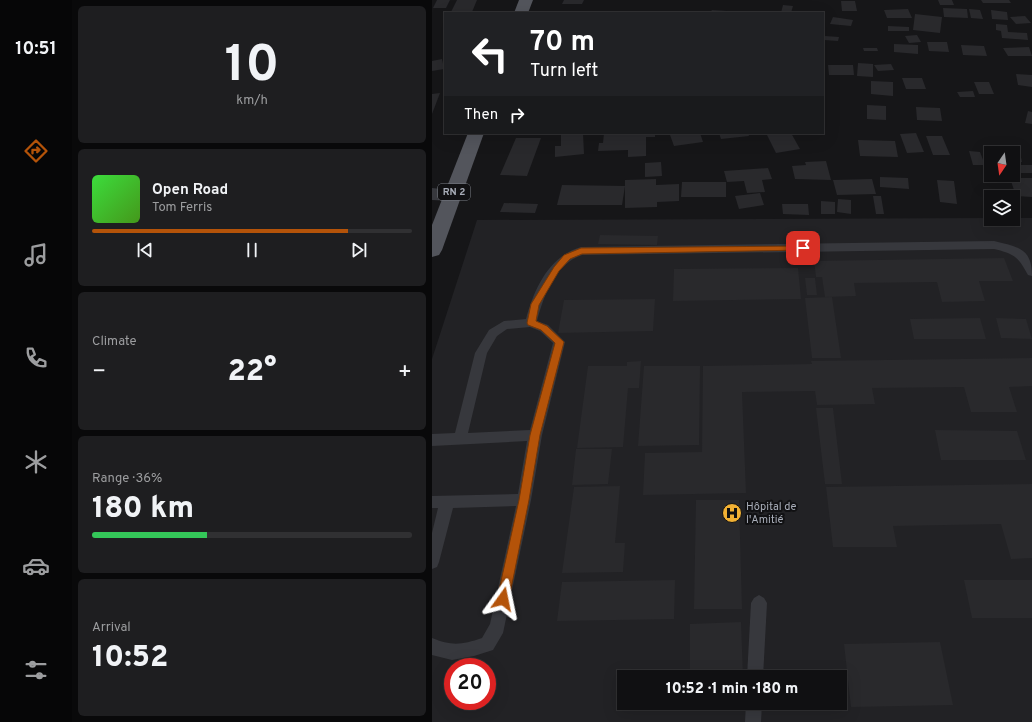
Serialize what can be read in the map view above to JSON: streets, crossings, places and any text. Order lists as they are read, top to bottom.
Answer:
{
  "streets": {
    "main road": ["RN 2"]
  },
  "places": {
    "hospital": ["Hôpital de l'Amitié"]
  },
  "north": "bottom",
  "page": {
    "tabs": "10:51",
    "tile": [
      ["10", "km/h"],
      "Climate",
      ["Range · 36%", "180 km"],
      ["Arrival", "10:52"]
    ],
    "turn": ["70 m", "Turn left"],
    "then": "Then",
    "song": ["Open Road", "Tom Ferris"],
    "heat": ["−", "22°", "+"],
    "limit": "20",
    "trip": "10:52 · 1 min · 180 m"
  }
}
